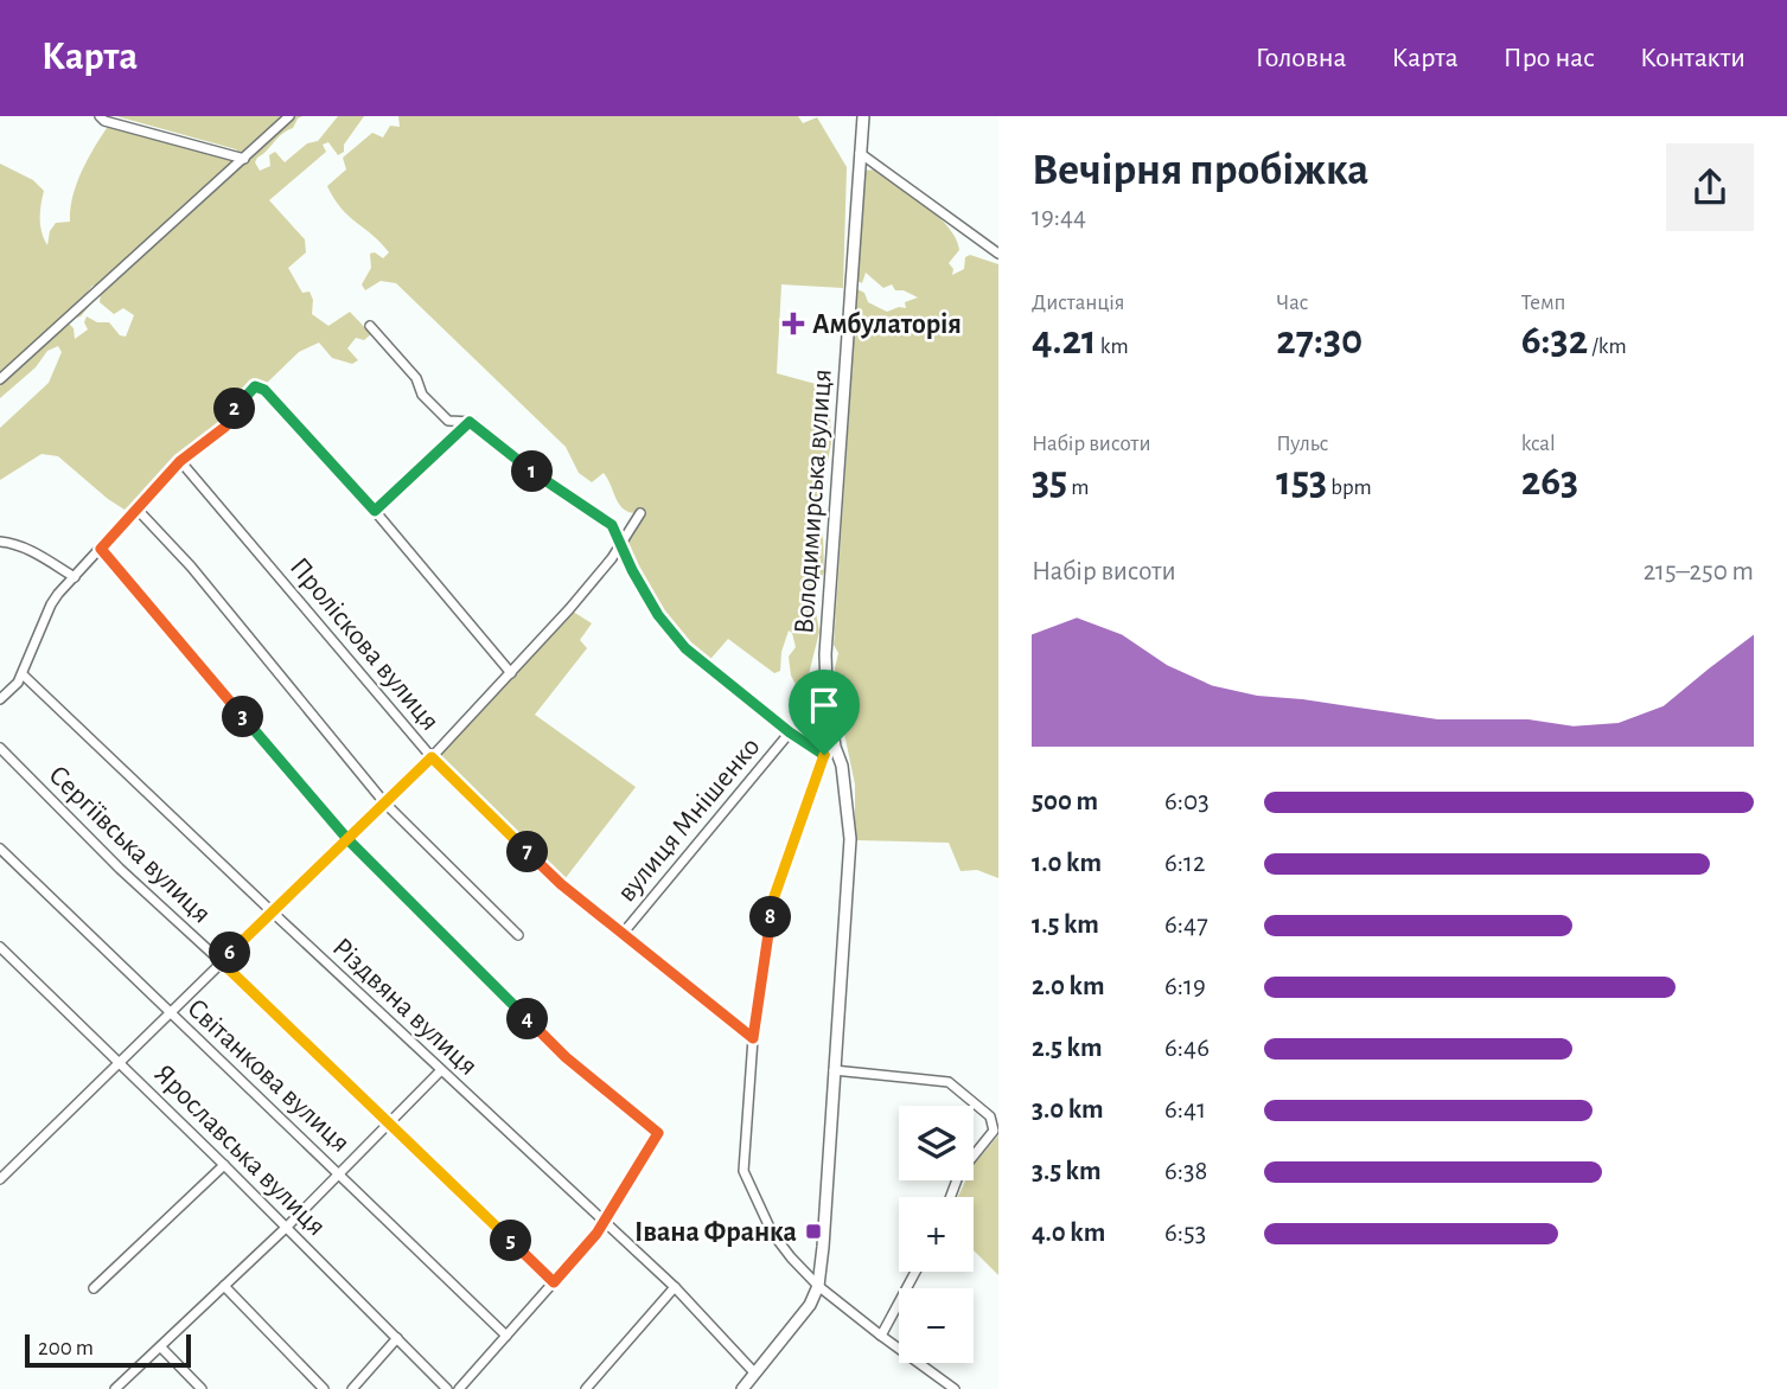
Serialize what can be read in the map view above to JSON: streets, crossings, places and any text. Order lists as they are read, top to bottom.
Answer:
{
  "streets": {
    "main road": ["Володимирська вулиця"],
    "street": [
      "Проліскова вулиця",
      "вулиця Мнішенко",
      "Сергіївська вулиця",
      "Різдвяна вулиця",
      "Світанкова вулиця",
      "Ярославська вулиця"
    ]
  },
  "crossings": [
    ["Проліскова вулиця", "вулиця Мнішенко"]
  ],
  "places": {
    "health": ["Амбулаторія"],
    "transit": ["Івана Франка"]
  },
  "scale_bar": "200 m",
  "page": {
    "header": "Карта",
    "nav": [
      "Головна",
      "Карта",
      "Про нас",
      "Контакти"
    ],
    "heading": ["Вечірня пробіжка", "19:44"],
    "stats": [
      ["Дистанція", "4.21 km"],
      ["Час", "27:30"],
      ["Темп", "6:32 /km"],
      ["Набір висоти", "35 m"],
      ["Пульс", "153 bpm"],
      ["kcal", "263"]
    ],
    "pins": [
      "2",
      "1",
      "3",
      "7",
      "8",
      "6",
      "4",
      "5"
    ],
    "chart": ["Набір висоти", "215–250 m"],
    "list": [
      {
        "name": "500 m",
        "note": "6:03"
      },
      {
        "name": "1.0 km",
        "note": "6:12"
      },
      {
        "name": "1.5 km",
        "note": "6:47"
      },
      {
        "name": "2.0 km",
        "note": "6:19"
      },
      {
        "name": "2.5 km",
        "note": "6:46"
      },
      {
        "name": "3.0 km",
        "note": "6:41"
      },
      {
        "name": "3.5 km",
        "note": "6:38"
      },
      {
        "name": "4.0 km",
        "note": "6:53"
      }
    ],
    "map_buttons": ["+", "−"],
    "scale": "200 m"
  }
}
